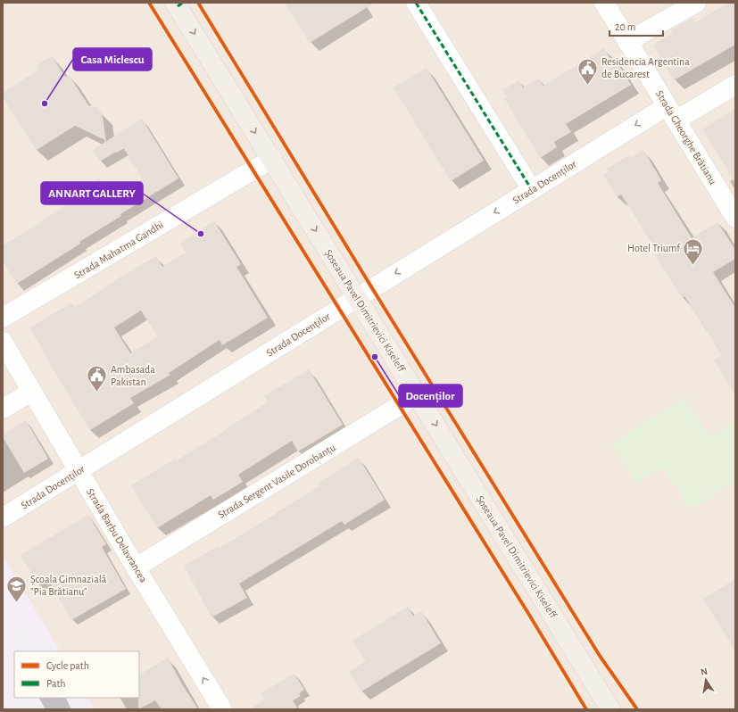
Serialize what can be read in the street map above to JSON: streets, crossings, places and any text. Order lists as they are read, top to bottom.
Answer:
{
  "streets": {
    "main road": ["Șoseaua Pavel Dimitrievici Kiseleff"],
    "street": [
      "Strada Gheorghe Brătianu",
      "Strada Docenților",
      "Strada Mahatma Gandhi",
      "Strada Sergent Vasile Dorobanțu",
      "Strada Barbu Delavrancea"
    ]
  },
  "crossings": [
    ["Strada Gheorghe Brătianu", "Strada Docenților"],
    ["Strada Docenților", "Șoseaua Pavel Dimitrievici Kiseleff"],
    ["Strada Docenților", "Strada Barbu Delavrancea"],
    ["Strada Mahatma Gandhi", "Șoseaua Pavel Dimitrievici Kiseleff"],
    ["Șoseaua Pavel Dimitrievici Kiseleff", "Strada Sergent Vasile Dorobanțu"],
    ["Strada Sergent Vasile Dorobanțu", "Strada Barbu Delavrancea"]
  ],
  "one_way": ["Strada Docenților", "Șoseaua Pavel Dimitrievici Kiseleff", "Strada Barbu Delavrancea"],
  "places": {
    "public building": ["Residencia Argentina de Bucarest", "Ambasada Pakistan"],
    "other": ["Casa Miclescu", "ANNART GALLERY", "Docenților"],
    "hotel": ["Hotel Triumf"],
    "school or university": ["Școala Gimnazială ”Pia Brătianu”"]
  },
  "legend": ["Cycle path", "Path"],
  "scale_bar": "20 m",
  "north": "top"
}
